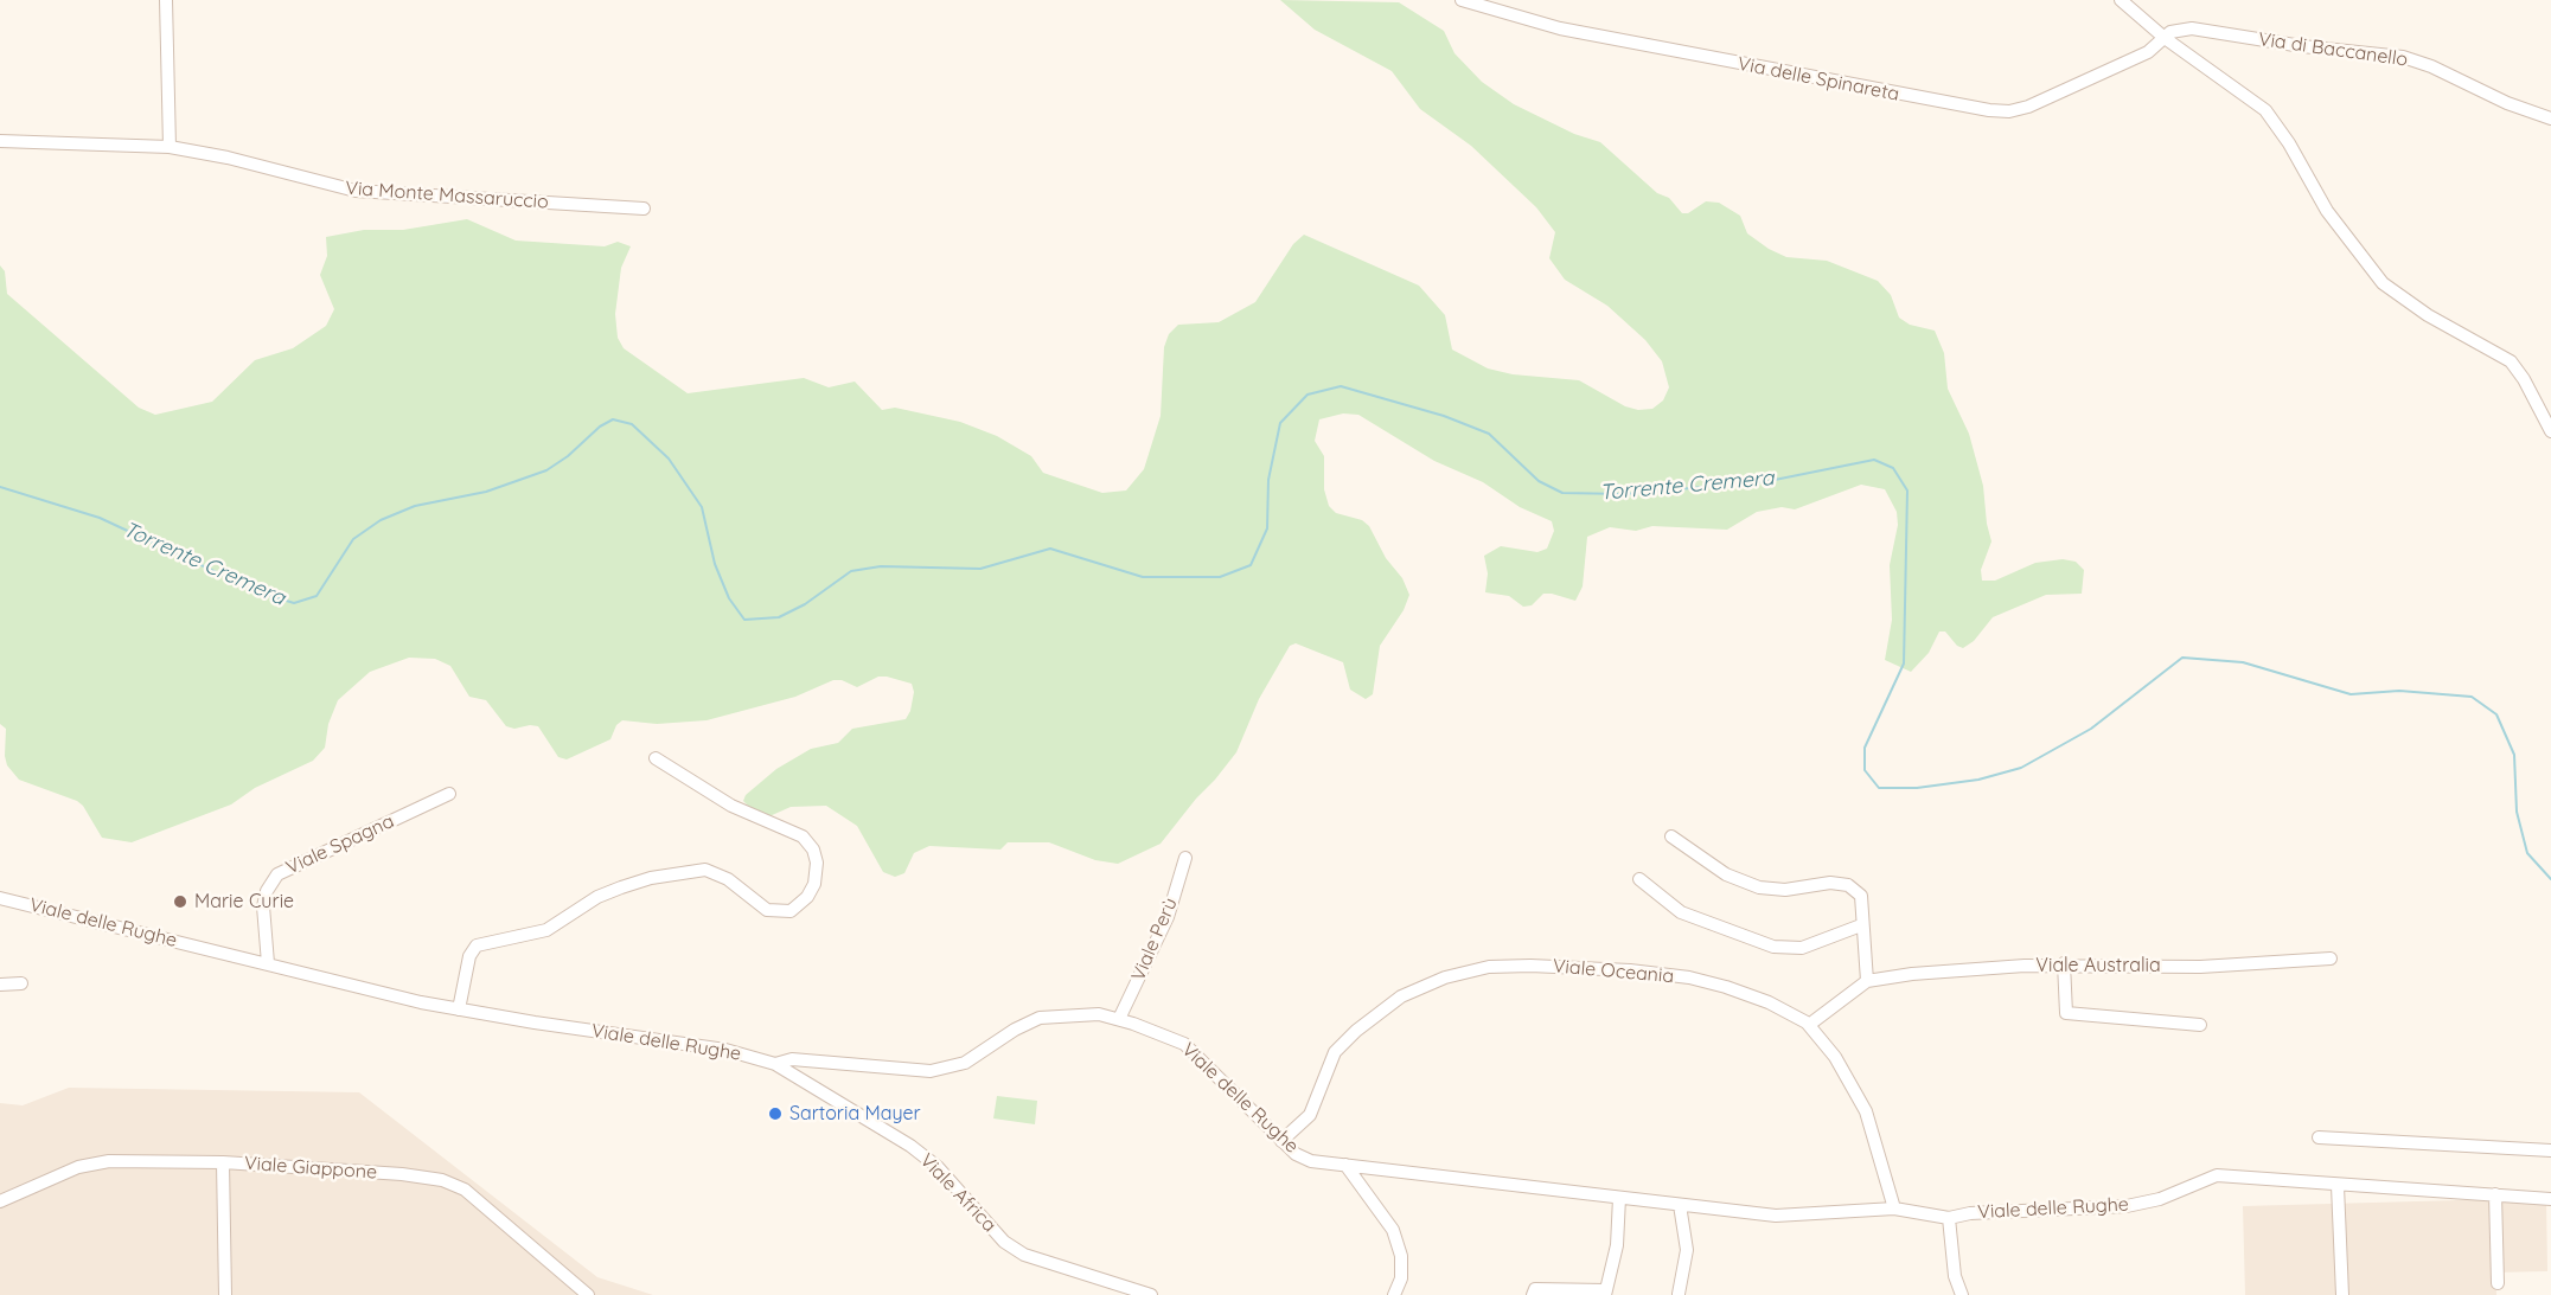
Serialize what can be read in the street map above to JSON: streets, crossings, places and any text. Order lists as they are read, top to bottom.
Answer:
{
  "streets": {
    "street": [
      "Via di Baccanello",
      "Via delle Spinareta",
      "Via Monte Massaruccio",
      "Viale Spagna",
      "Viale delle Rughe",
      "Viale Perù",
      "Viale Australia",
      "Viale Oceania",
      "Viale Giappone",
      "Viale Africa"
    ]
  },
  "crossings": [
    ["Via di Baccanello", "Via delle Spinareta"],
    ["Viale Spagna", "Viale delle Rughe"],
    ["Viale delle Rughe", "Viale Perù"],
    ["Viale delle Rughe", "Viale Oceania"],
    ["Viale delle Rughe", "Viale Africa"],
    ["Viale Australia", "Viale Oceania"]
  ],
  "water": ["Torrente Cremera"],
  "places": ["Marie Curie", "Sartoria Mayer"]
}
